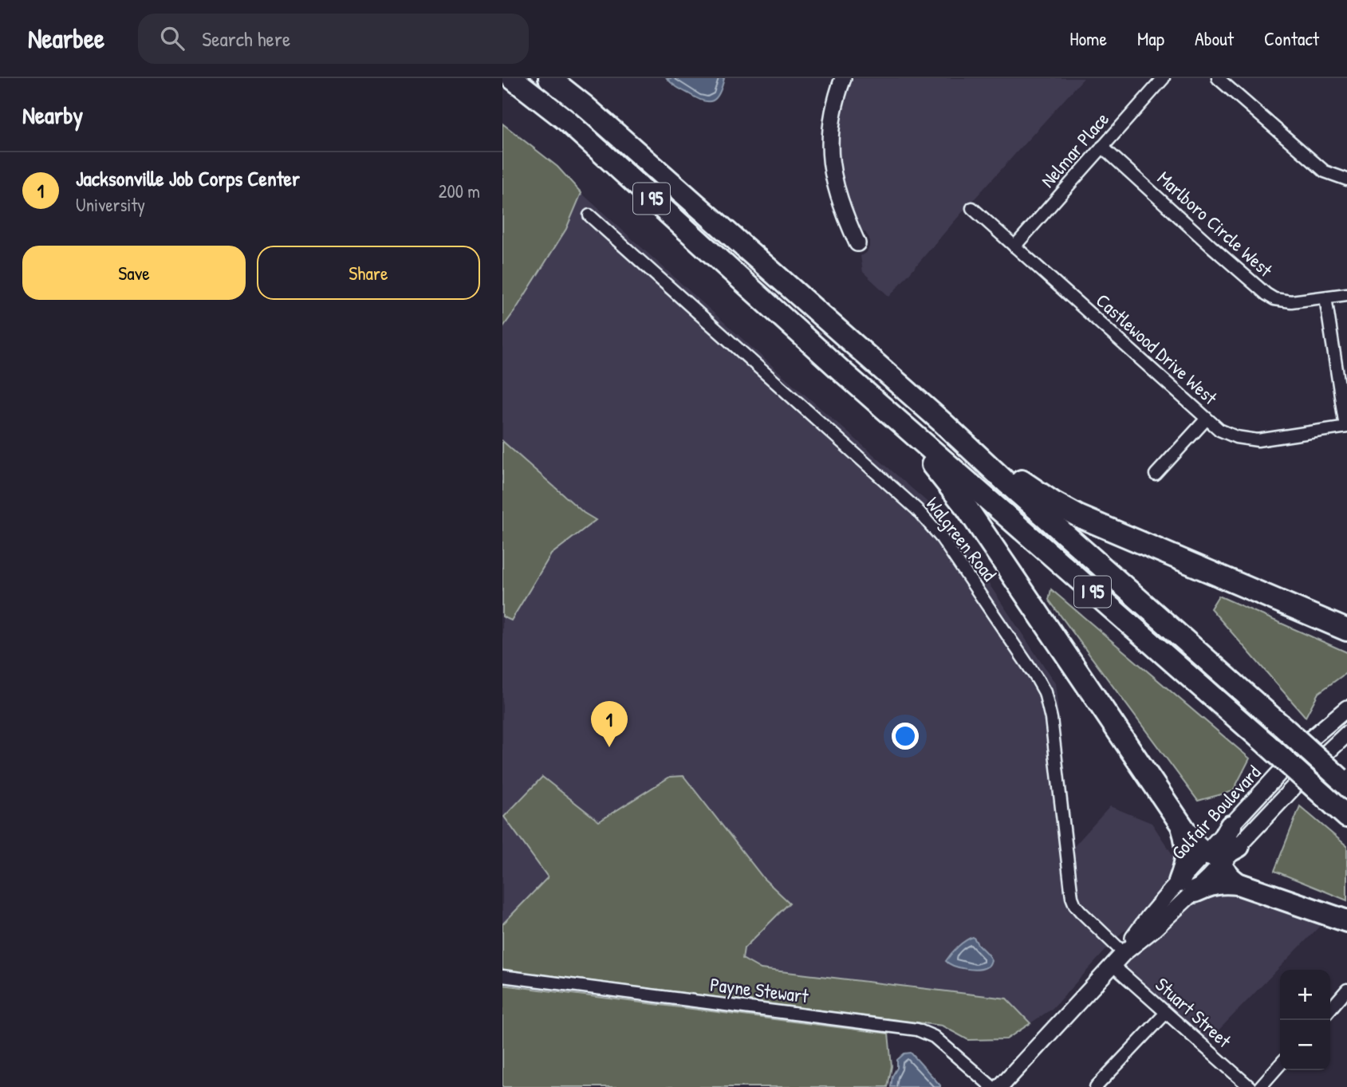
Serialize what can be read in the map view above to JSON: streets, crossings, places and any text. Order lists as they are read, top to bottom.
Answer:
{
  "streets": {
    "highway": ["I 95"],
    "main road": ["Golfair Boulevard"],
    "street": [
      "Nelmar Place",
      "Marlboro Circle West",
      "Castlewood Drive West",
      "Walgreen Road",
      "Payne Stewart",
      "Stuart Street"
    ]
  },
  "crossings": [
    ["Nelmar Place", "Marlboro Circle West"],
    ["Nelmar Place", "Castlewood Drive West"],
    ["Walgreen Road", "Golfair Boulevard"],
    ["Golfair Boulevard", "Stuart Street"]
  ],
  "page": {
    "header": "Nearbee",
    "search": "Search here",
    "nav": [
      "Home",
      "Map",
      "About",
      "Contact"
    ],
    "heading": "Nearby",
    "list": [
      {
        "mark": "1",
        "name": "Jacksonville Job Corps Center",
        "note": "University",
        "value": "200 m"
      }
    ],
    "buttons": ["Save", "Share"],
    "pins": "1",
    "map_buttons": ["+", "−"]
  }
}
